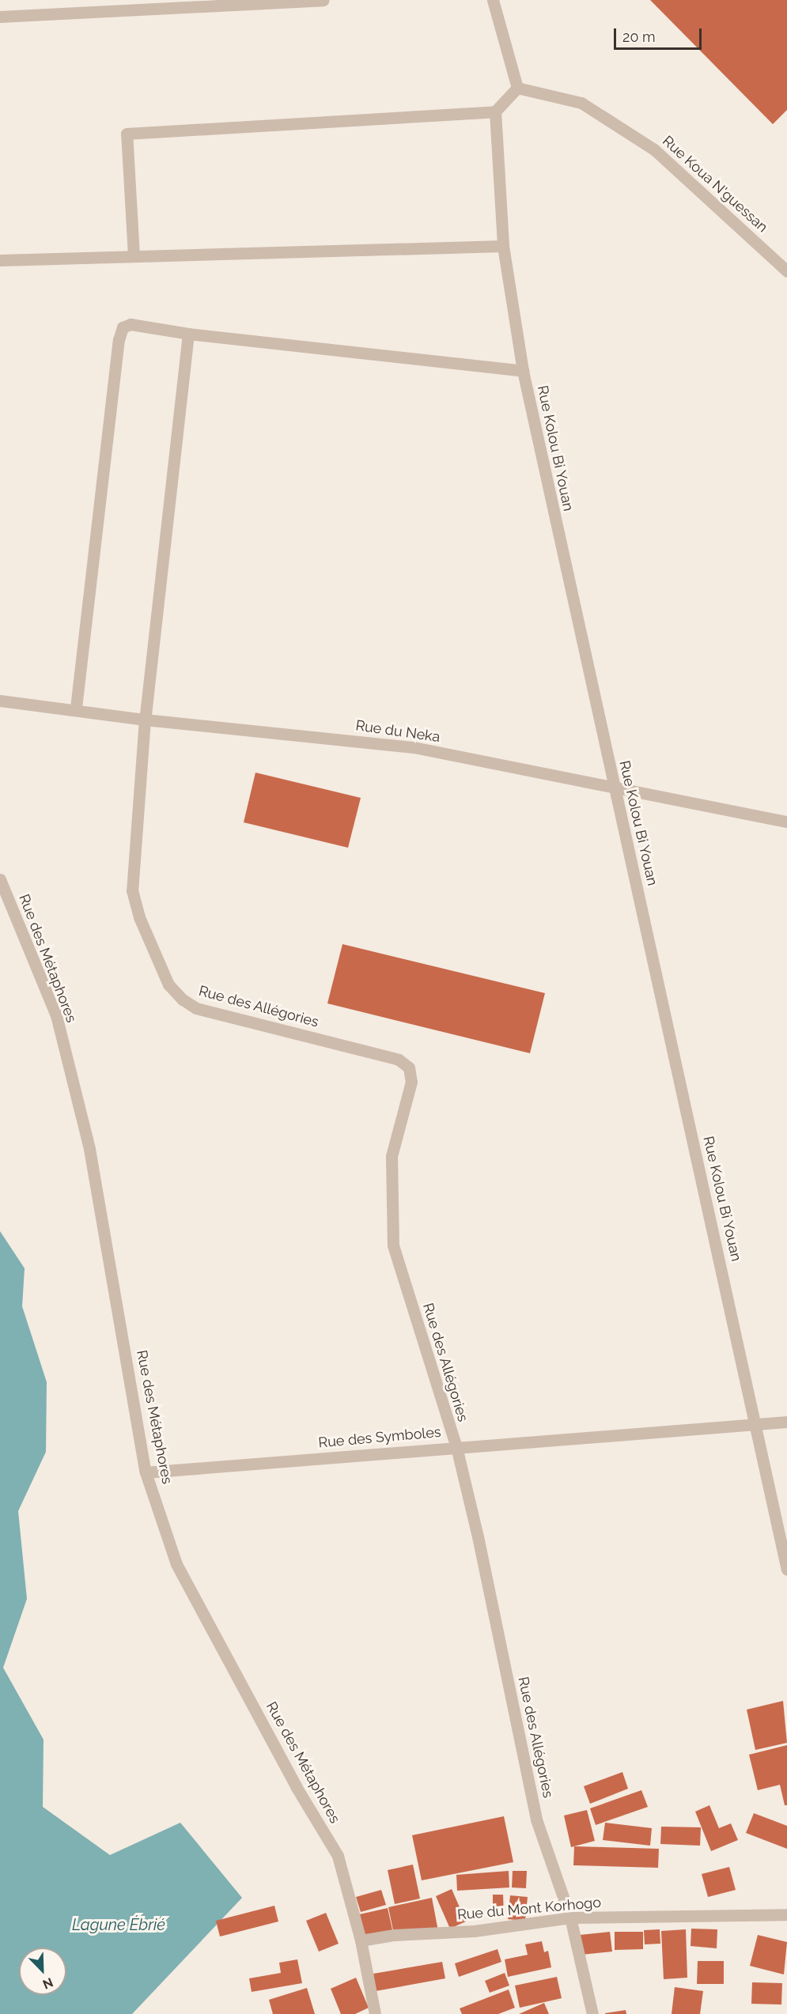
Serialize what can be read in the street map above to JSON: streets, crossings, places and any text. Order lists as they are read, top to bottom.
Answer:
{
  "streets": {
    "street": [
      "Rue Koua N'guessan",
      "Rue Kolou Bi Youan",
      "Rue du Neka",
      "Rue des Métaphores",
      "Rue des Allégories",
      "Rue des Symboles",
      "Rue du Mont Korhogo"
    ]
  },
  "crossings": [
    ["Rue Kolou Bi Youan", "Rue du Neka"],
    ["Rue Kolou Bi Youan", "Rue des Symboles"],
    ["Rue du Neka", "Rue des Allégories"],
    ["Rue des Métaphores", "Rue des Symboles"],
    ["Rue des Métaphores", "Rue du Mont Korhogo"],
    ["Rue des Allégories", "Rue des Symboles"],
    ["Rue des Allégories", "Rue du Mont Korhogo"]
  ],
  "water": ["Lagune Ébrié"],
  "scale_bar": "20 m",
  "north": "bottom right"
}
